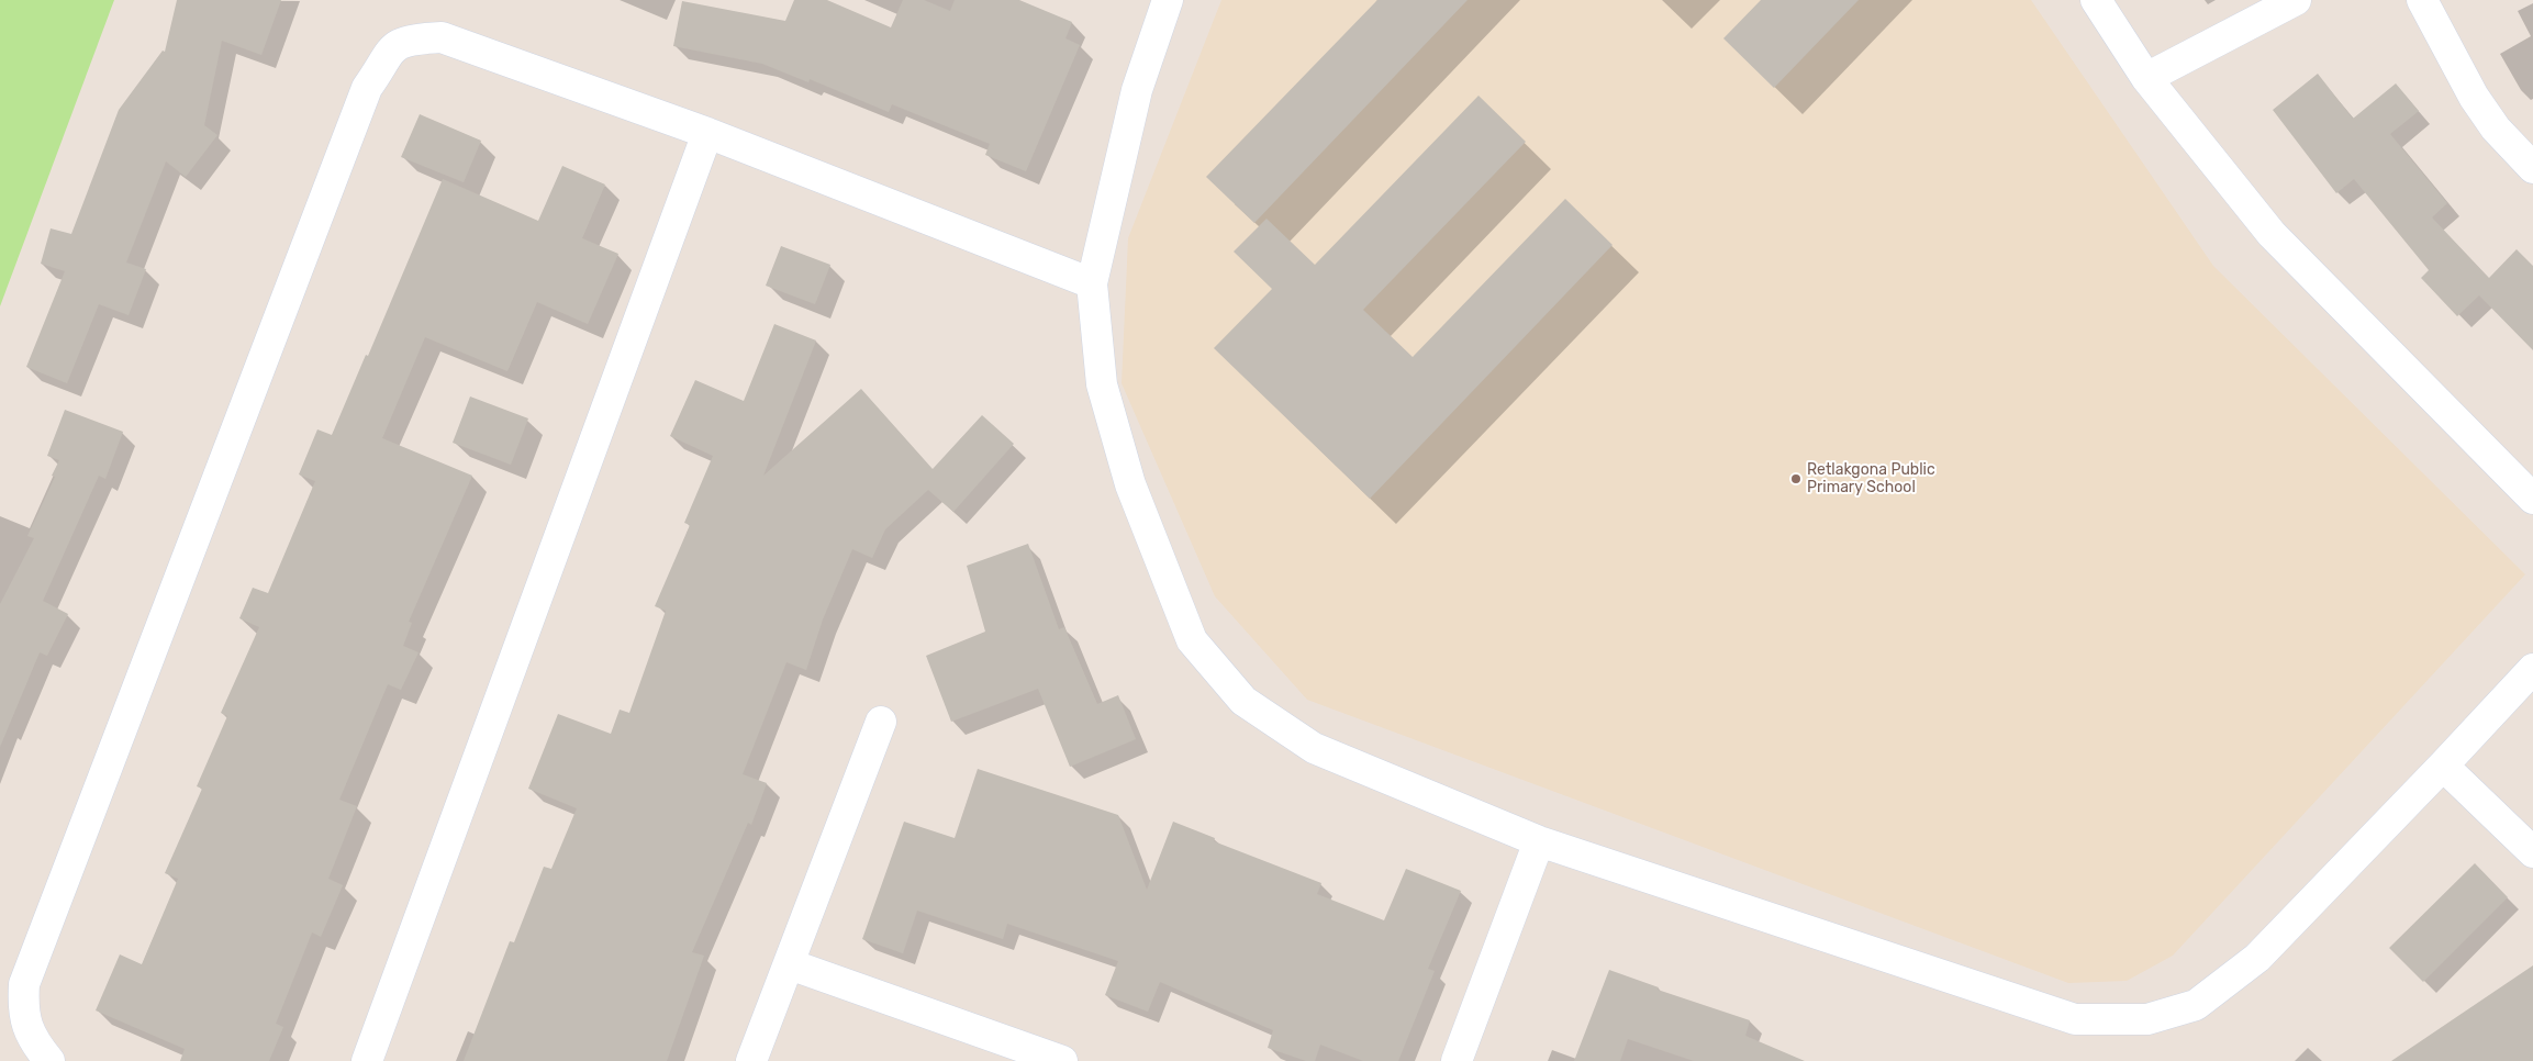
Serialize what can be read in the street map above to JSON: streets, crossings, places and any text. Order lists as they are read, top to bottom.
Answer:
{
  "places": ["Retlakgona Public Primary School"]
}
